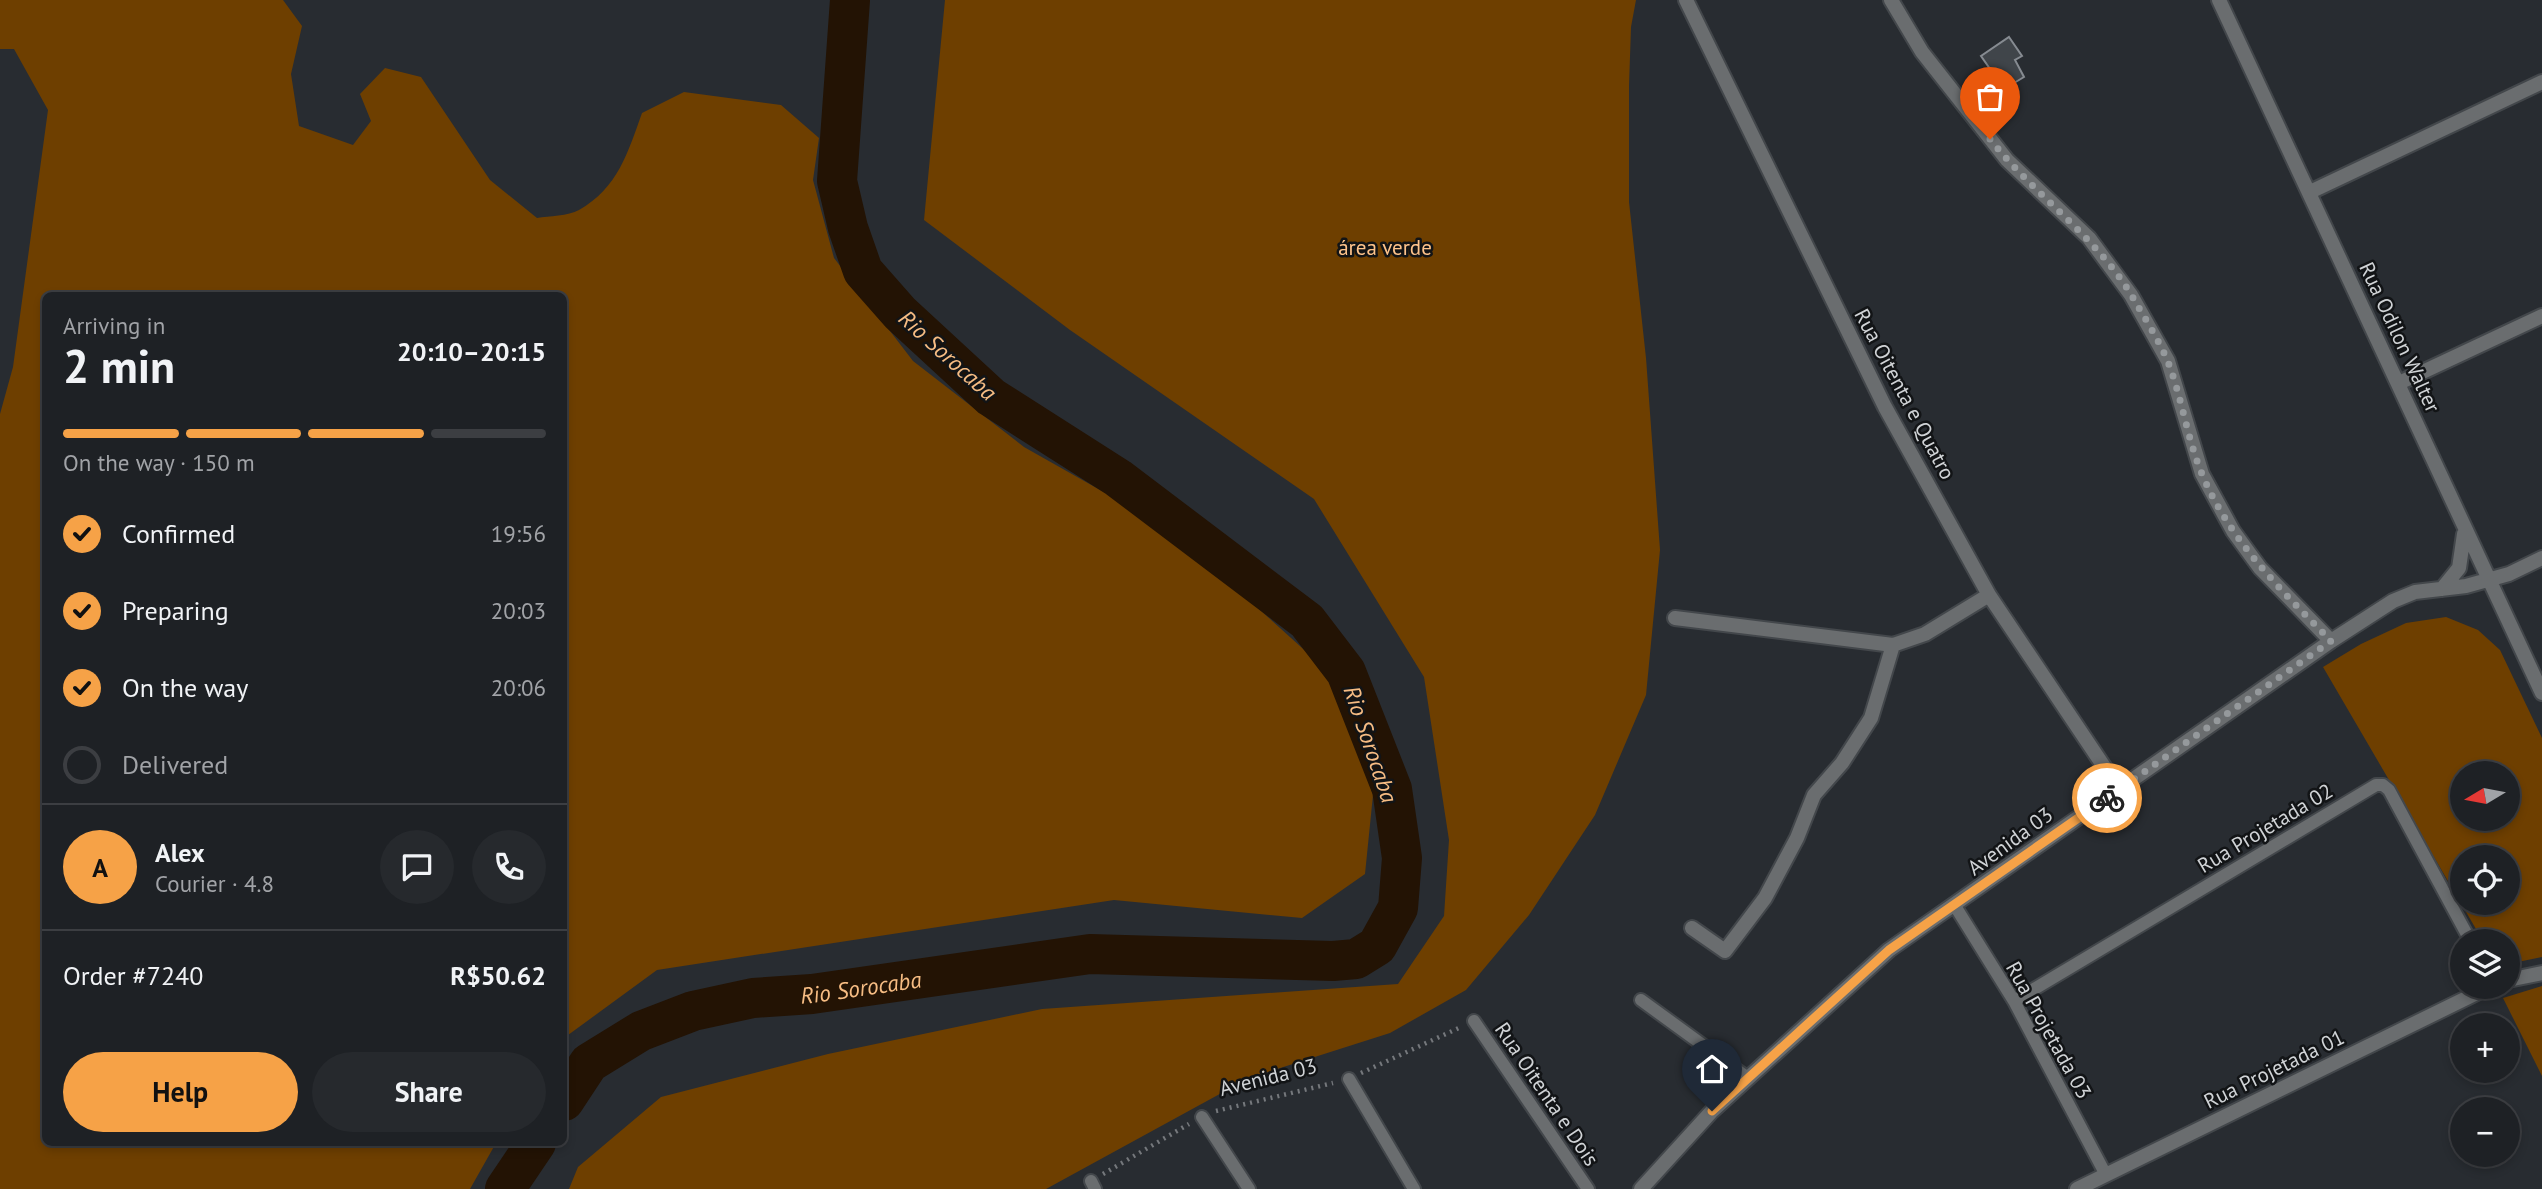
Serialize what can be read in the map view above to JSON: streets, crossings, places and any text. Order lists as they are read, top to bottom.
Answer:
{
  "streets": {
    "street": [
      "Rua Odilon Walter",
      "Rua Oitenta e Quatro",
      "Avenida 03",
      "Rua Projetada 01"
    ],
    "lane": ["Rua Projetada 02", "Rua Projetada 03", "Rua Oitenta e Dois"]
  },
  "crossings": [
    ["Rua Odilon Walter", "Avenida 03"],
    ["Rua Oitenta e Quatro", "Avenida 03"],
    ["Rua Projetada 02", "Rua Projetada 03"],
    ["Avenida 03", "Rua Projetada 03"],
    ["Avenida 03", "Rua Oitenta e Dois"],
    ["Rua Projetada 03", "Rua Projetada 01"]
  ],
  "water": ["Rio Sorocaba"],
  "parks": ["área verde"],
  "north": "left",
  "page": {
    "heading": ["2 min", "Arriving in", "20:10–20:15"],
    "panel": [
      "Alex",
      "Courier · 4.8",
      "Order #7240",
      "R$50.62"
    ],
    "bar": "On the way · 150 m",
    "list": [
      ["Confirmed", "19:56"],
      ["Preparing", "20:03"],
      ["On the way", "20:06"],
      "Delivered"
    ],
    "map_buttons": ["+", "−"],
    "round": "A",
    "buttons": ["Help", "Share"]
  }
}
